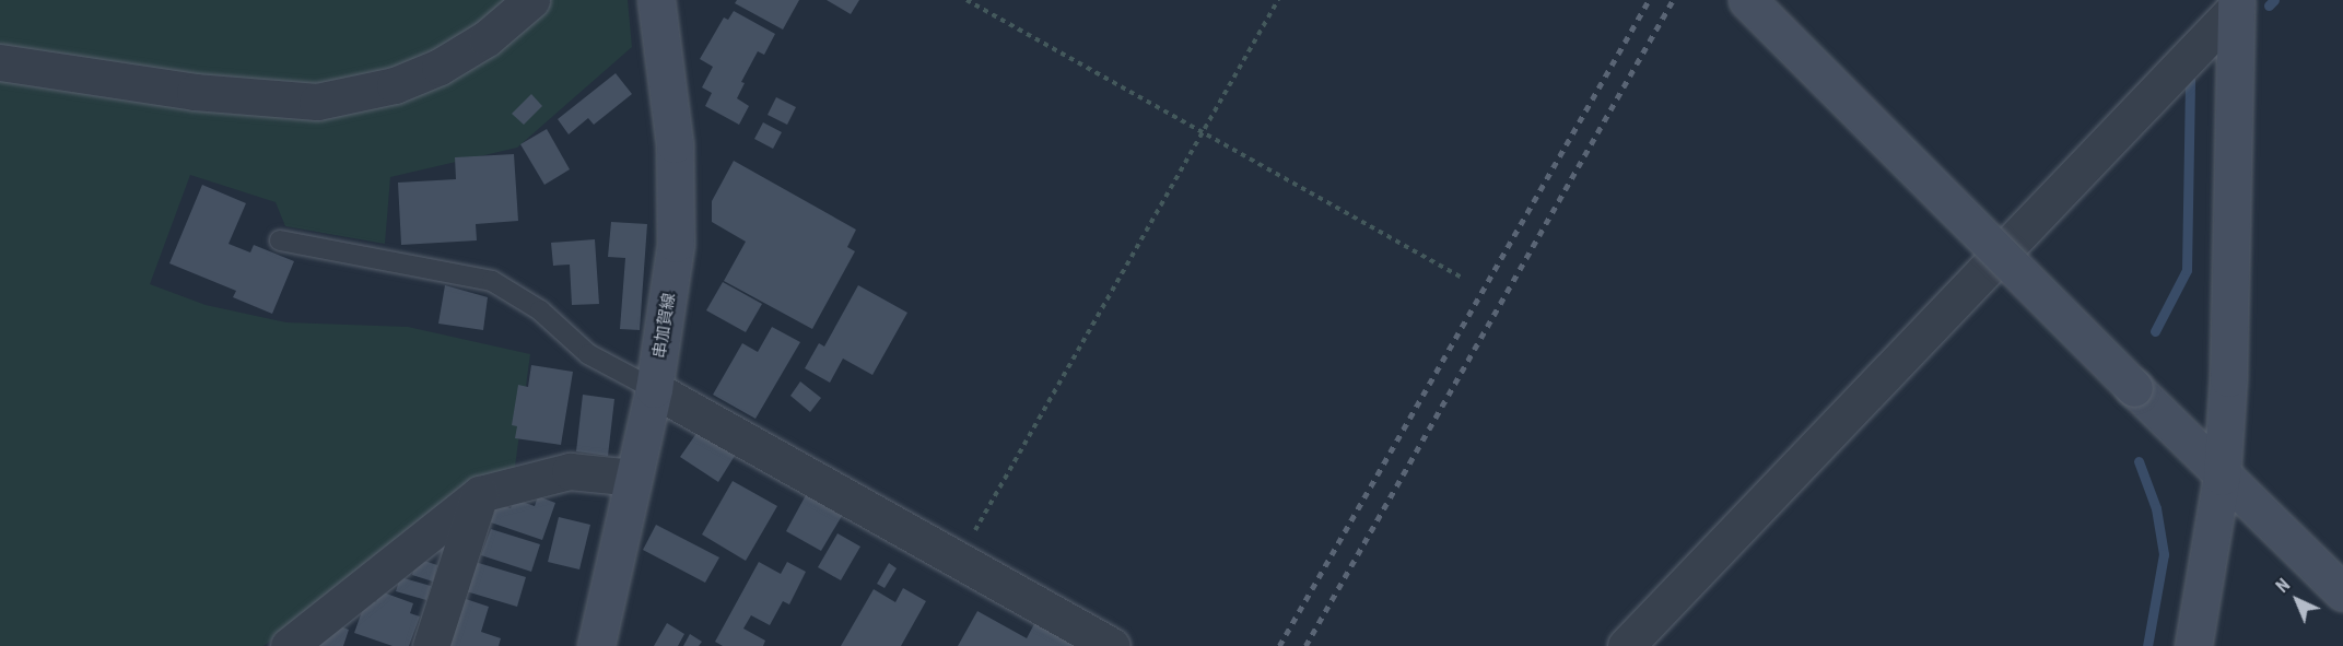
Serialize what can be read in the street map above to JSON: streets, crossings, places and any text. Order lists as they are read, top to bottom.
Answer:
{
  "streets": {
    "street": ["串加賀線"]
  },
  "north": "top left"
}
